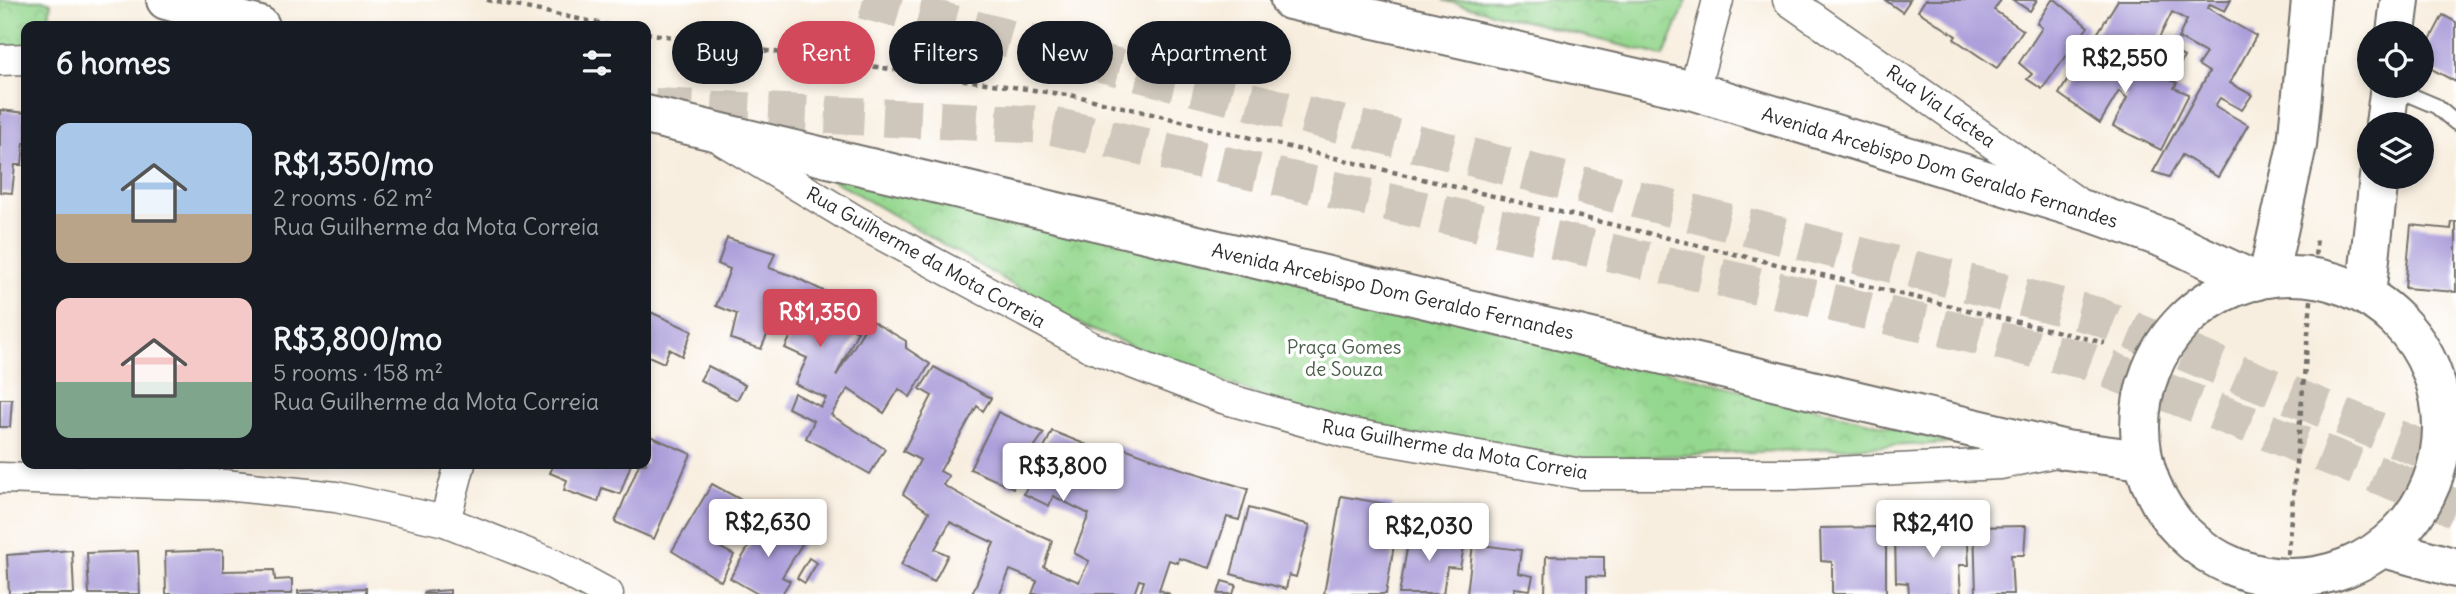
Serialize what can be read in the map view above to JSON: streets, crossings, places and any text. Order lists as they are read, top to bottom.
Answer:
{
  "streets": {
    "main road": ["Avenida Arcebispo Dom Geraldo Fernandes"],
    "street": ["Rua Via Láctea", "Rua Guilherme da Mota Correia"]
  },
  "crossings": [
    ["Rua Via Láctea", "Avenida Arcebispo Dom Geraldo Fernandes"],
    ["Avenida Arcebispo Dom Geraldo Fernandes", "Rua Guilherme da Mota Correia"]
  ],
  "parks": ["Praça Gomes de Souza"],
  "page": {
    "chip": [
      "Buy",
      "Rent",
      "Filters",
      "New",
      "Apartment"
    ],
    "heading": "6 homes",
    "price": [
      "R$2,550",
      "R$1,350",
      "R$3,800",
      "R$2,630",
      "R$2,410",
      "R$2,030"
    ],
    "list": [
      {
        "name": "R$1,350/mo",
        "note": "2 rooms · 62 m² · Rua Guilherme da Mota Correia"
      },
      {
        "name": "R$3,800/mo",
        "note": "5 rooms · 158 m² · Rua Guilherme da Mota Correia"
      }
    ]
  }
}
